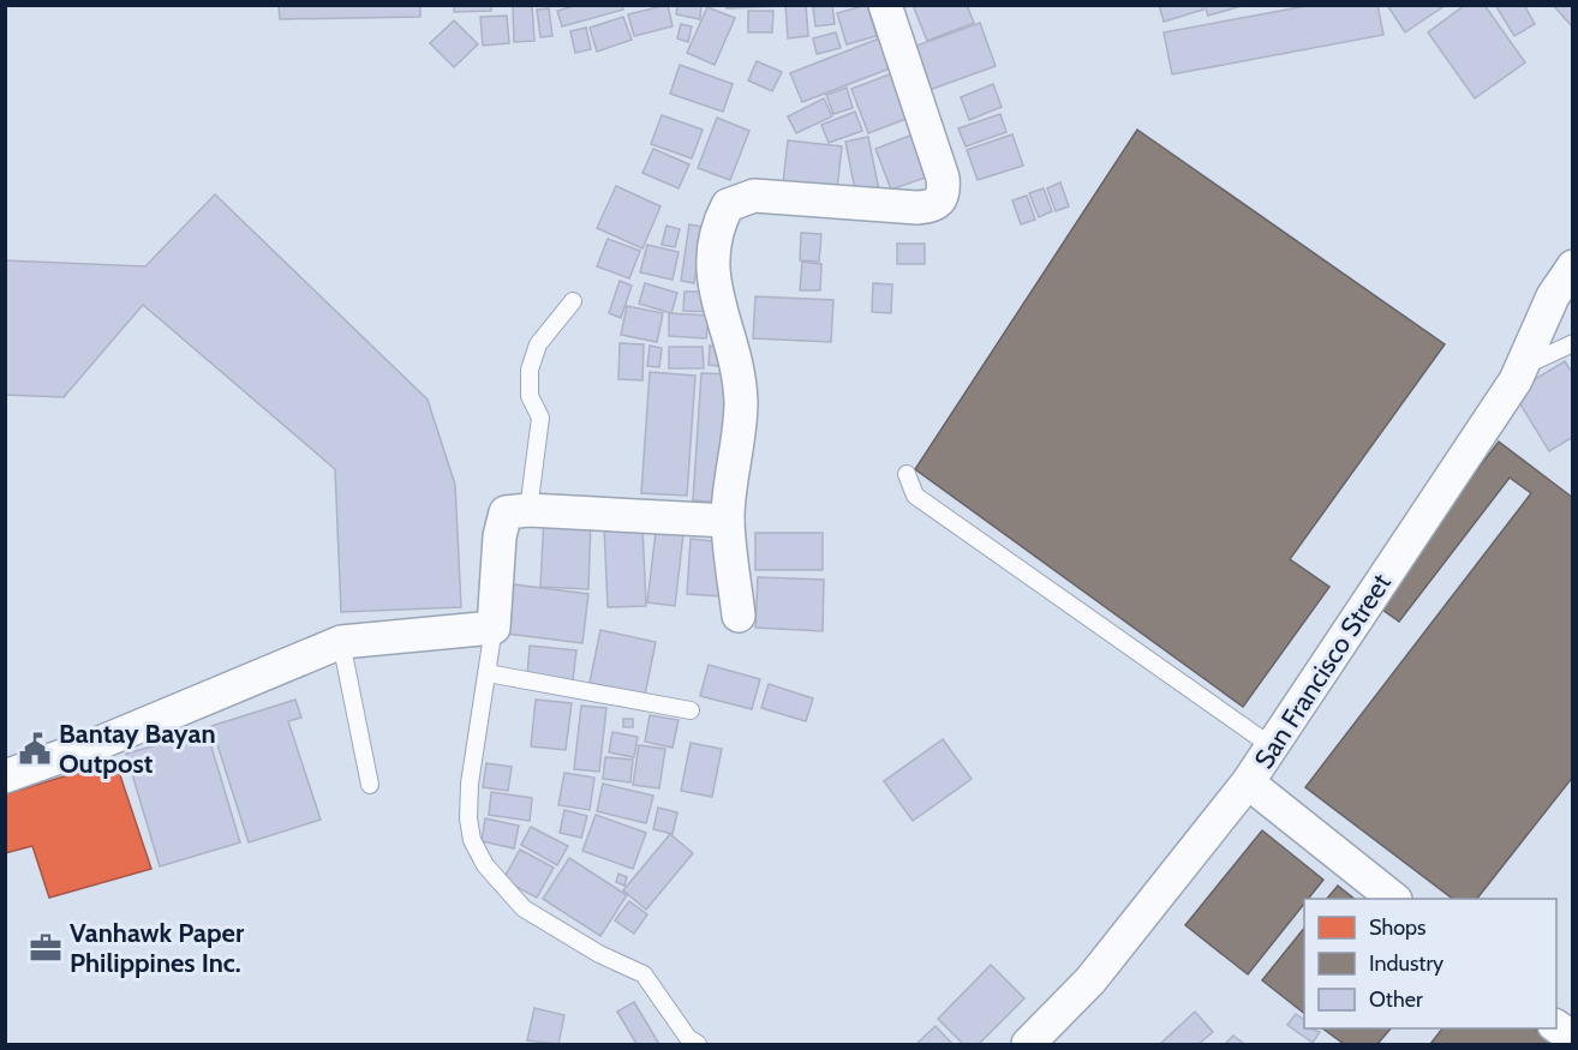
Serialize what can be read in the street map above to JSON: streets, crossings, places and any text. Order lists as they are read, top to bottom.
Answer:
{
  "streets": {
    "street": ["San Francisco Street"]
  },
  "places": {
    "public building": ["Bantay Bayan Outpost"],
    "office": ["Vanhawk Paper Philippines Inc."]
  },
  "legend": ["Shops", "Industry", "Other"]
}
